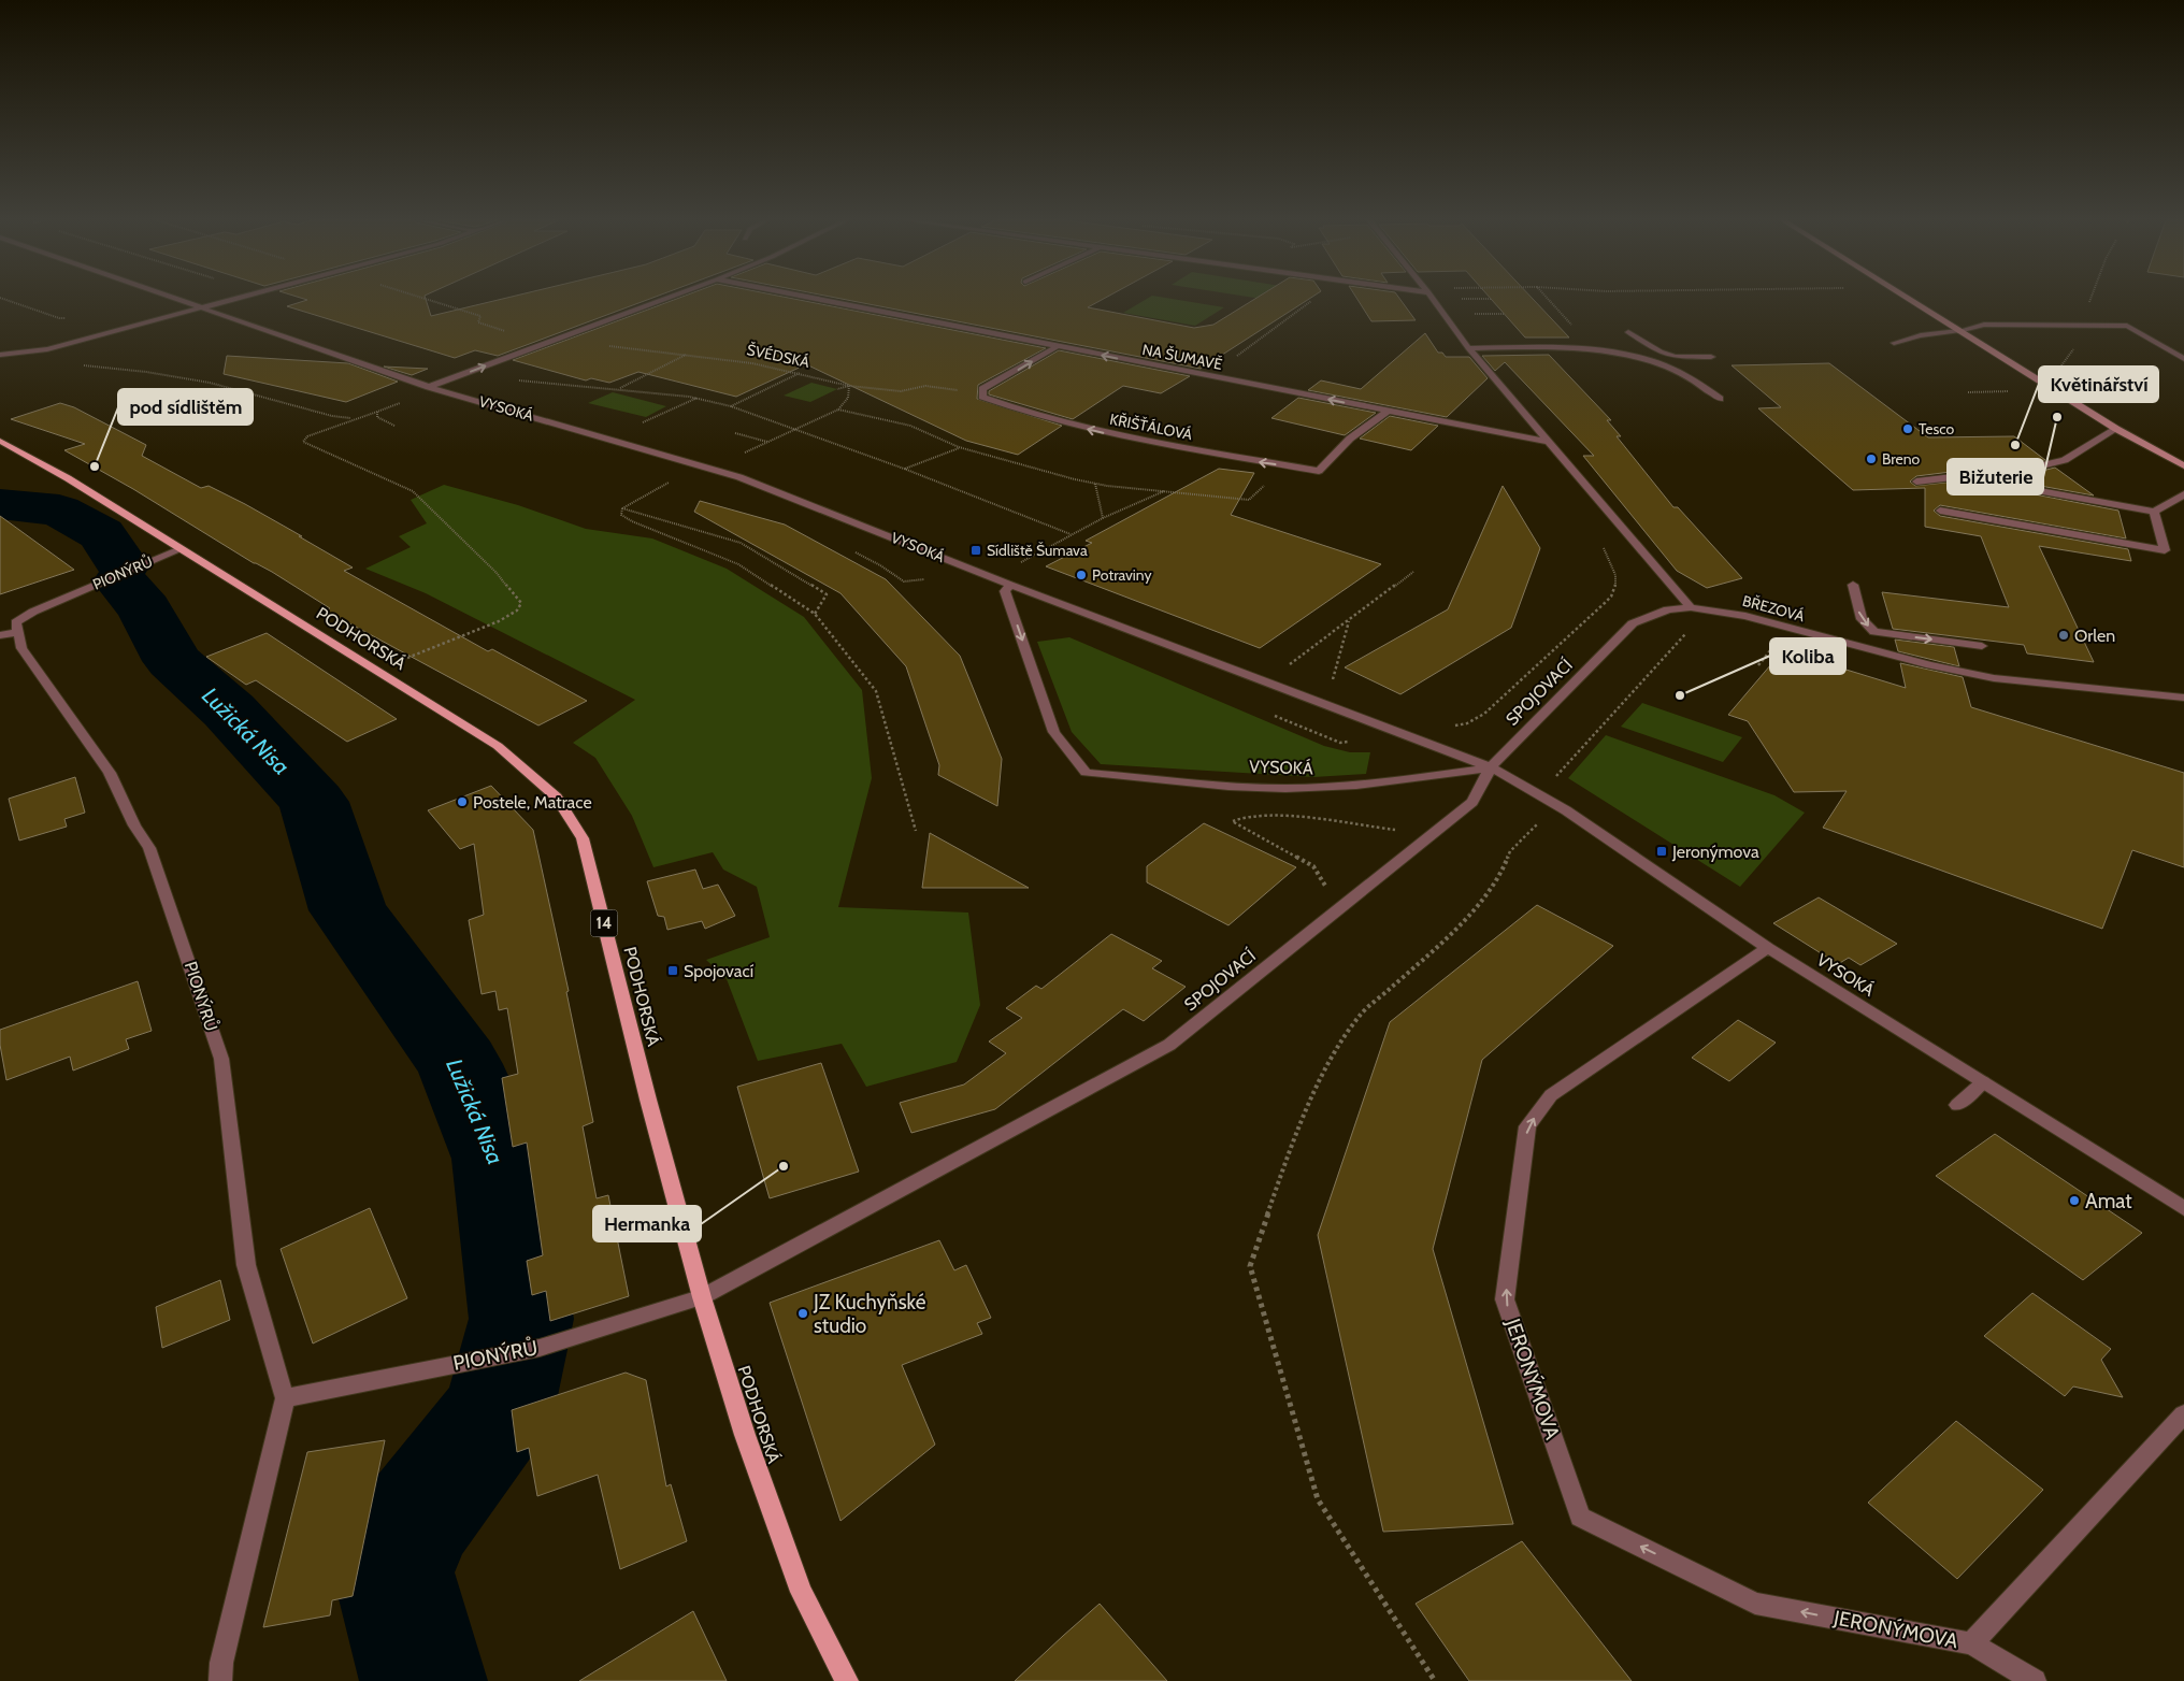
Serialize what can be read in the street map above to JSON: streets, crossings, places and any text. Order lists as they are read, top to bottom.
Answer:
{
  "streets": {
    "main road": ["PODHORSKÁ", "14"],
    "street": [
      "NA ŠUMAVĚ",
      "VYSOKÁ",
      "KŘIŠŤÁLOVÁ",
      "PIONÝRŮ",
      "BŘEZOVÁ",
      "SPOJOVACÍ",
      "JERONÝMOVA"
    ],
    "path": ["ŠVÉDSKÁ"]
  },
  "crossings": [
    ["ŠVÉDSKÁ", "KŘIŠŤÁLOVÁ"],
    ["NA ŠUMAVĚ", "KŘIŠŤÁLOVÁ"],
    ["VYSOKÁ", "SPOJOVACÍ"],
    ["VYSOKÁ", "JERONÝMOVA"],
    ["PIONÝRŮ", "PODHORSKÁ"],
    ["PIONÝRŮ", "SPOJOVACÍ"],
    ["BŘEZOVÁ", "SPOJOVACÍ"],
    ["PODHORSKÁ", "SPOJOVACÍ"]
  ],
  "one_way": ["NA ŠUMAVĚ", "KŘIŠŤÁLOVÁ"],
  "water": ["Lužická Nisa"],
  "places": {
    "other": [
      "Bižuterie",
      "Tesco",
      "Květinářství",
      "Breno",
      "pod sídlištěm",
      "Potraviny",
      "Orlen",
      "Koliba",
      "Postele, Matrace",
      "Hermanka",
      "Amat",
      "JZ Kuchyňské studio"
    ],
    "transit": ["Sídliště Šumava", "Jeronýmova", "Spojovací"]
  }
}
